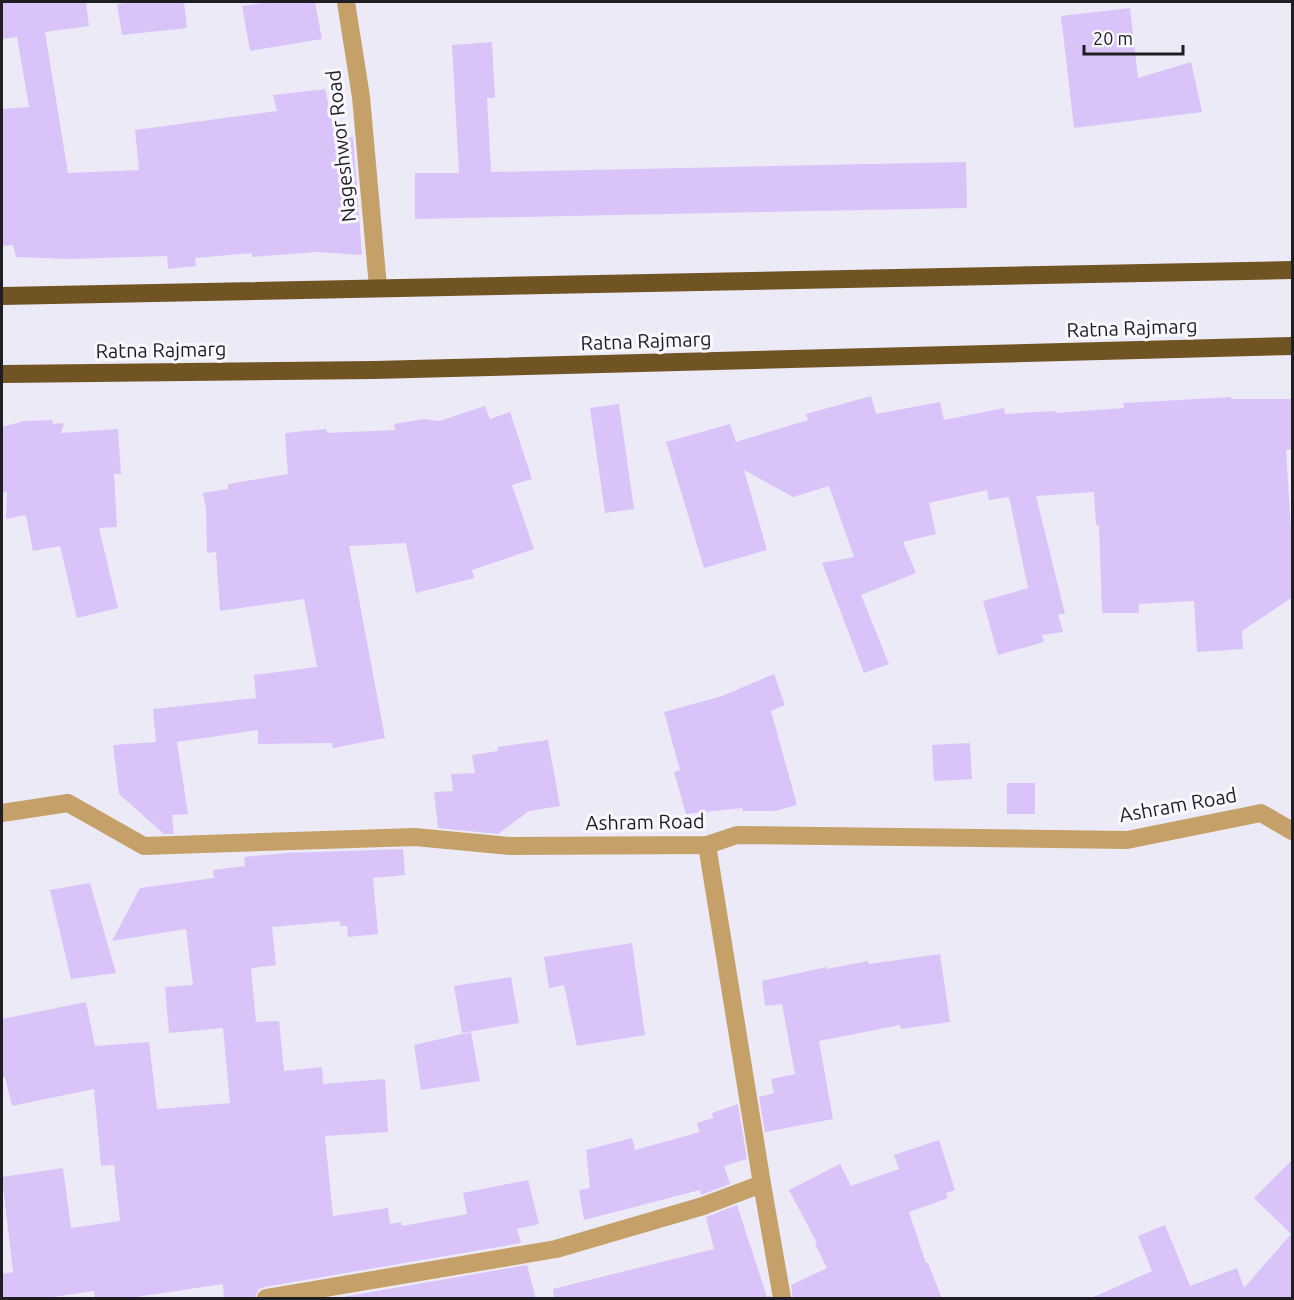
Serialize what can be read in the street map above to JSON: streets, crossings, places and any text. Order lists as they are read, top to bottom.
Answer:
{
  "streets": {
    "highway": ["Ratna Rajmarg"],
    "street": ["Nageshwor Road", "Ashram Road"]
  },
  "scale_bar": "20 m"
}
